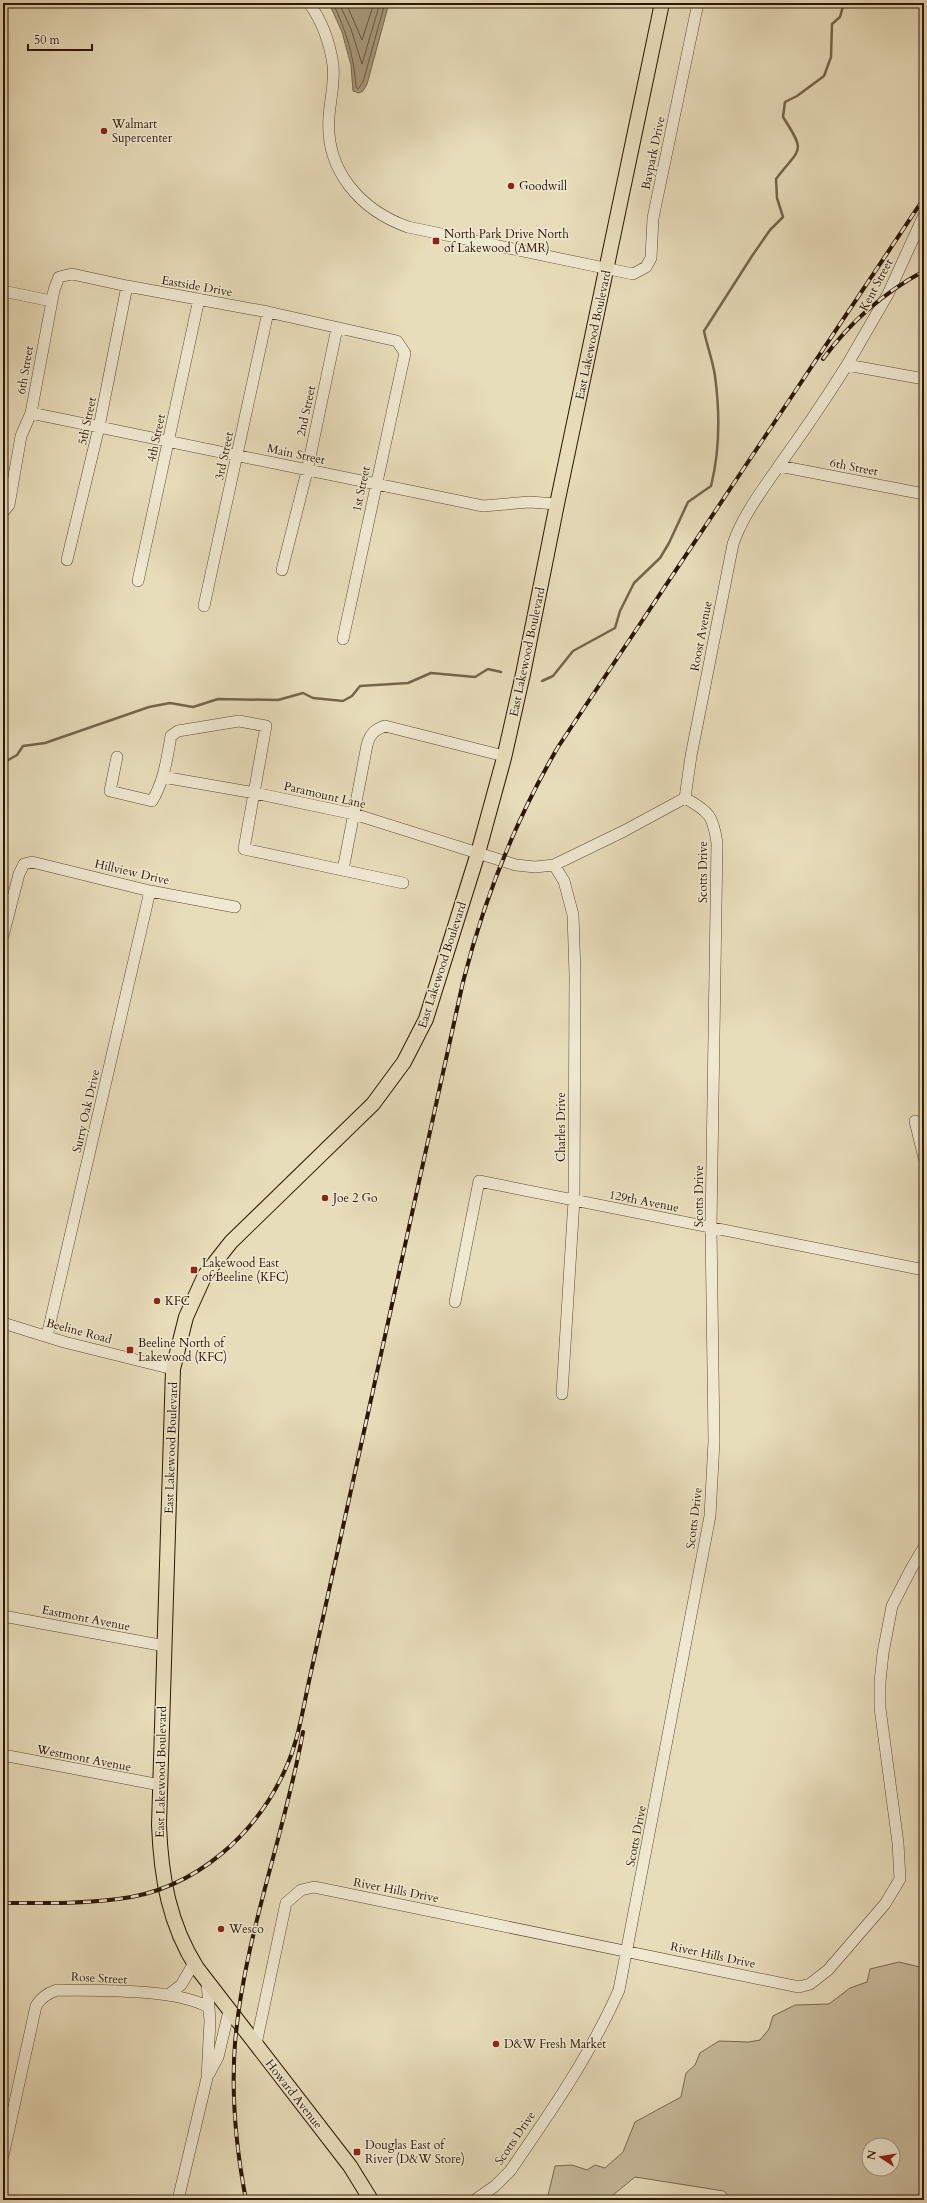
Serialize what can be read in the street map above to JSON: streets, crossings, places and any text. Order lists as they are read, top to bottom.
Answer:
{
  "streets": {
    "main road": ["East Lakewood Boulevard", "Howard Avenue"],
    "street": [
      "Baypark Drive",
      "Kent Street",
      "Eastside Drive",
      "6th Street",
      "2nd Street",
      "5th Street",
      "4th Street",
      "Main Street",
      "3rd Street",
      "1st Street",
      "Roost Avenue",
      "Paramount Lane",
      "Hillview Drive",
      "Scotts Drive",
      "Surry Oak Drive",
      "Charles Drive",
      "129th Avenue",
      "Beeline Road",
      "Eastmont Avenue",
      "Westmont Avenue",
      "River Hills Drive",
      "Rose Street"
    ]
  },
  "crossings": [
    ["Baypark Drive", "East Lakewood Boulevard"],
    ["Kent Street", "Roost Avenue"],
    ["Eastside Drive", "6th Street"],
    ["Eastside Drive", "2nd Street"],
    ["Eastside Drive", "5th Street"],
    ["Eastside Drive", "4th Street"],
    ["Eastside Drive", "3rd Street"],
    ["Eastside Drive", "1st Street"],
    ["East Lakewood Boulevard", "Main Street"],
    ["East Lakewood Boulevard", "Paramount Lane"],
    ["East Lakewood Boulevard", "Beeline Road"],
    ["East Lakewood Boulevard", "Eastmont Avenue"],
    ["East Lakewood Boulevard", "Westmont Avenue"],
    ["East Lakewood Boulevard", "Howard Avenue"],
    ["6th Street", "Main Street"],
    ["6th Street", "Roost Avenue"],
    ["2nd Street", "Main Street"],
    ["5th Street", "Main Street"],
    ["4th Street", "Main Street"],
    ["Main Street", "3rd Street"],
    ["Main Street", "1st Street"],
    ["Roost Avenue", "Scotts Drive"],
    ["Hillview Drive", "Surry Oak Drive"],
    ["Scotts Drive", "129th Avenue"],
    ["Scotts Drive", "River Hills Drive"],
    ["Surry Oak Drive", "Beeline Road"],
    ["Charles Drive", "129th Avenue"],
    ["River Hills Drive", "Howard Avenue"]
  ],
  "places": {
    "other": [
      "Walmart Supercenter",
      "Goodwill",
      "Joe 2 Go",
      "KFC",
      "Wesco",
      "D&W Fresh Market"
    ],
    "transit": [
      "North Park Drive North of Lakewood (AMR)",
      "Lakewood East of Beeline (KFC)",
      "Beeline North of Lakewood (KFC)",
      "Douglas East of River (D&W Store)"
    ]
  },
  "scale_bar": "50 m",
  "north": "left"
}
